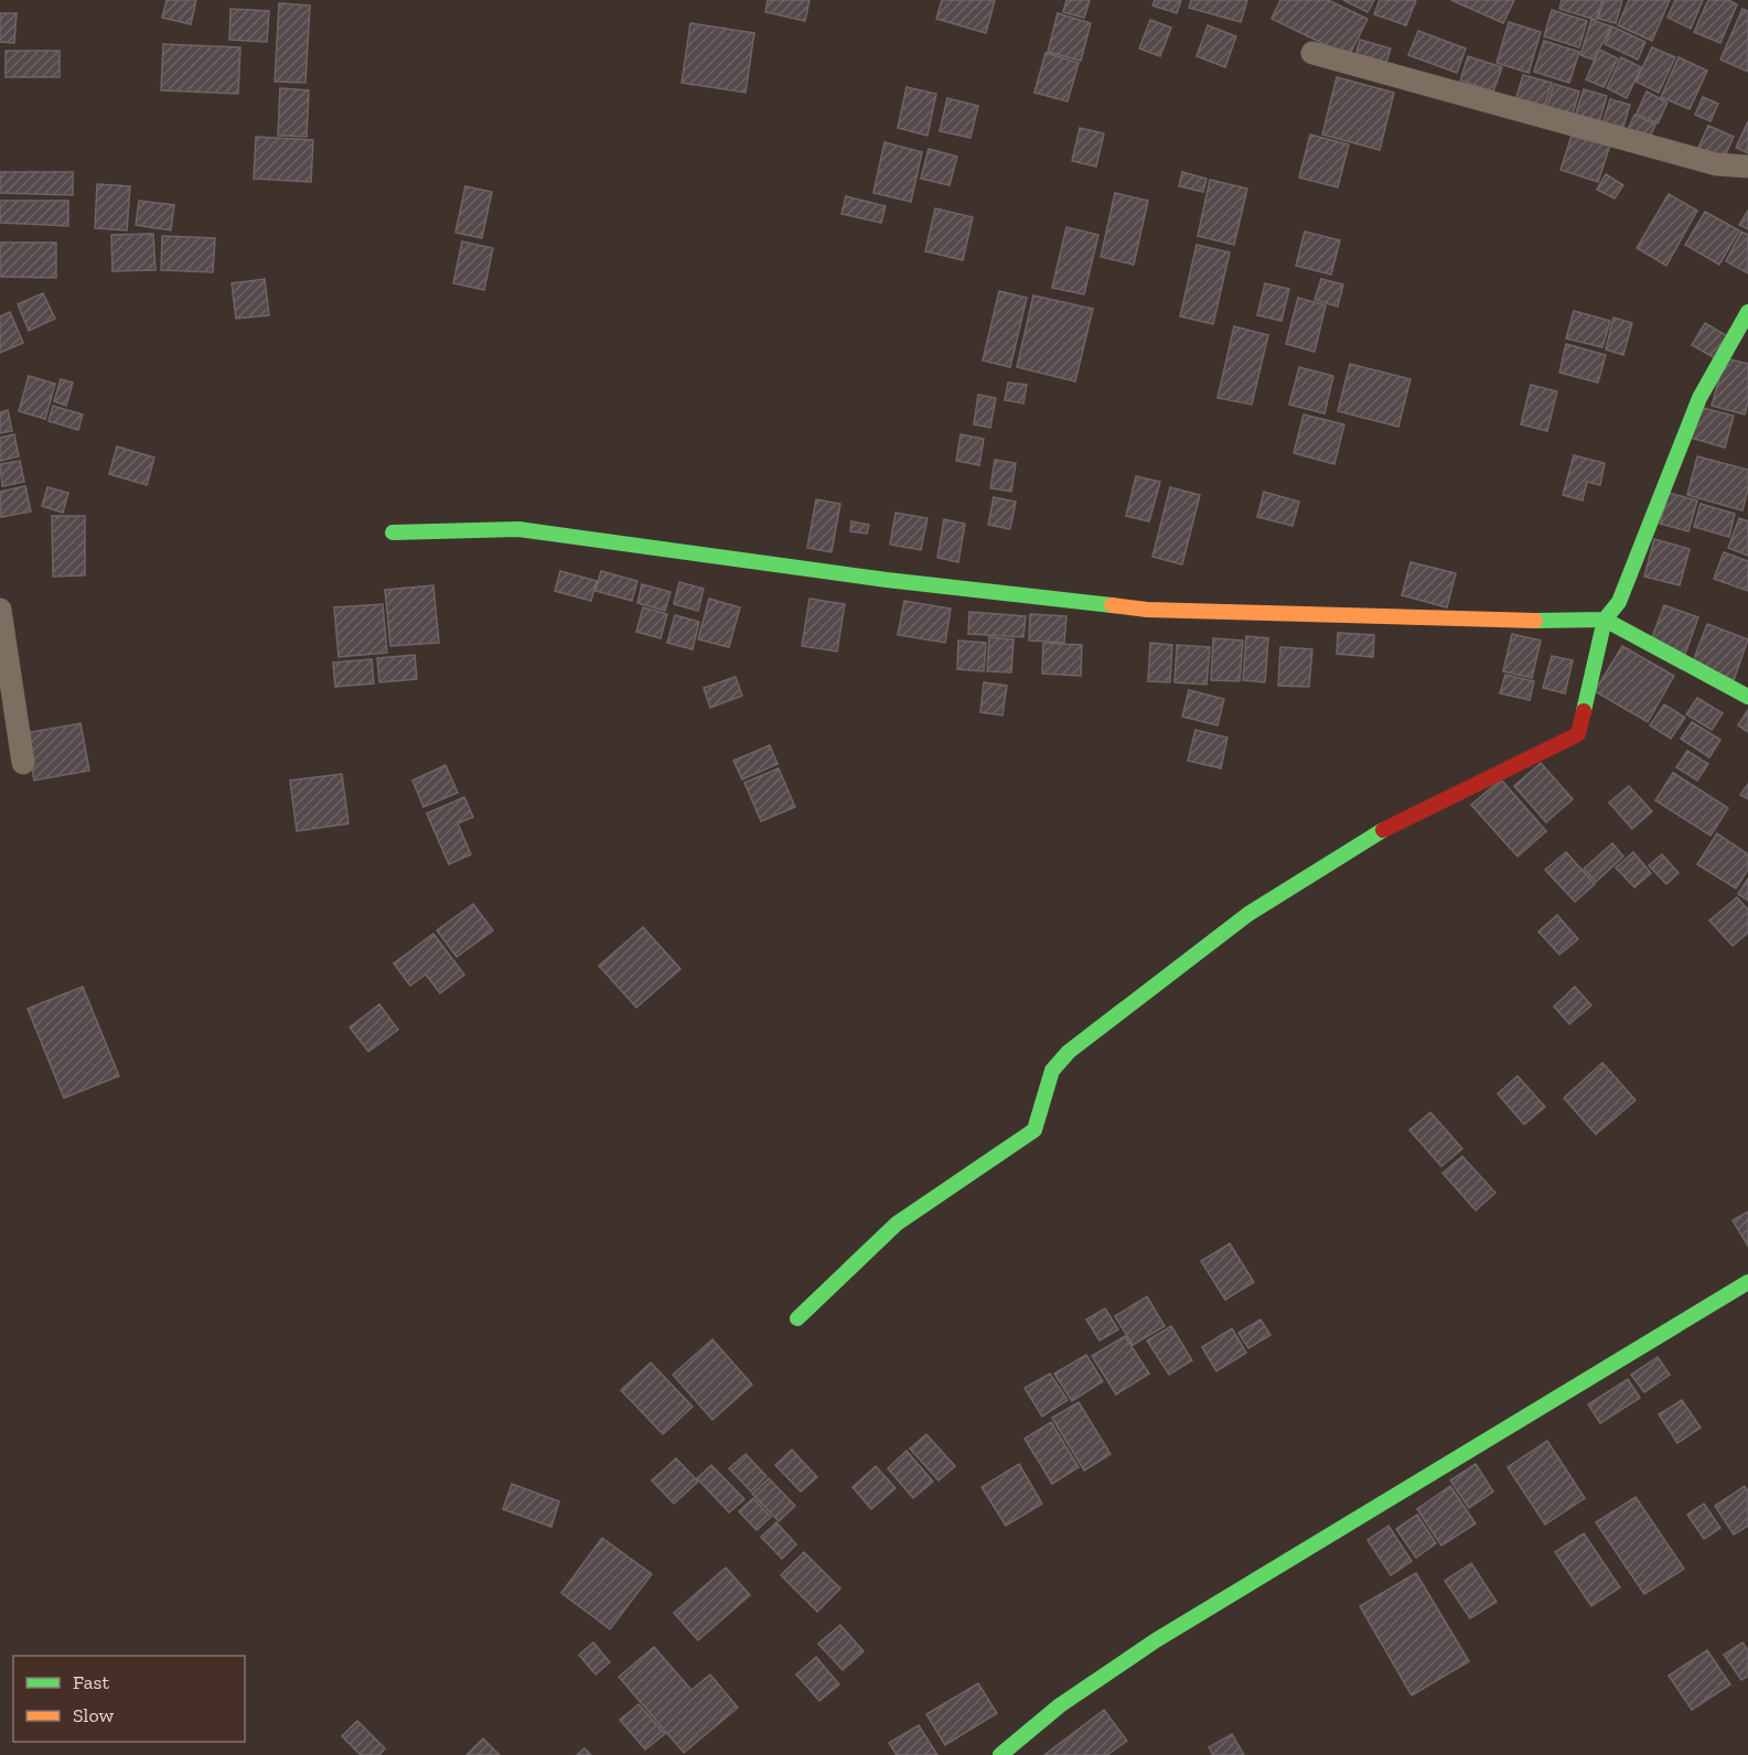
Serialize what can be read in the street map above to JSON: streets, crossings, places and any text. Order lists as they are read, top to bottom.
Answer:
{
  "legend": ["Fast", "Slow"]
}
